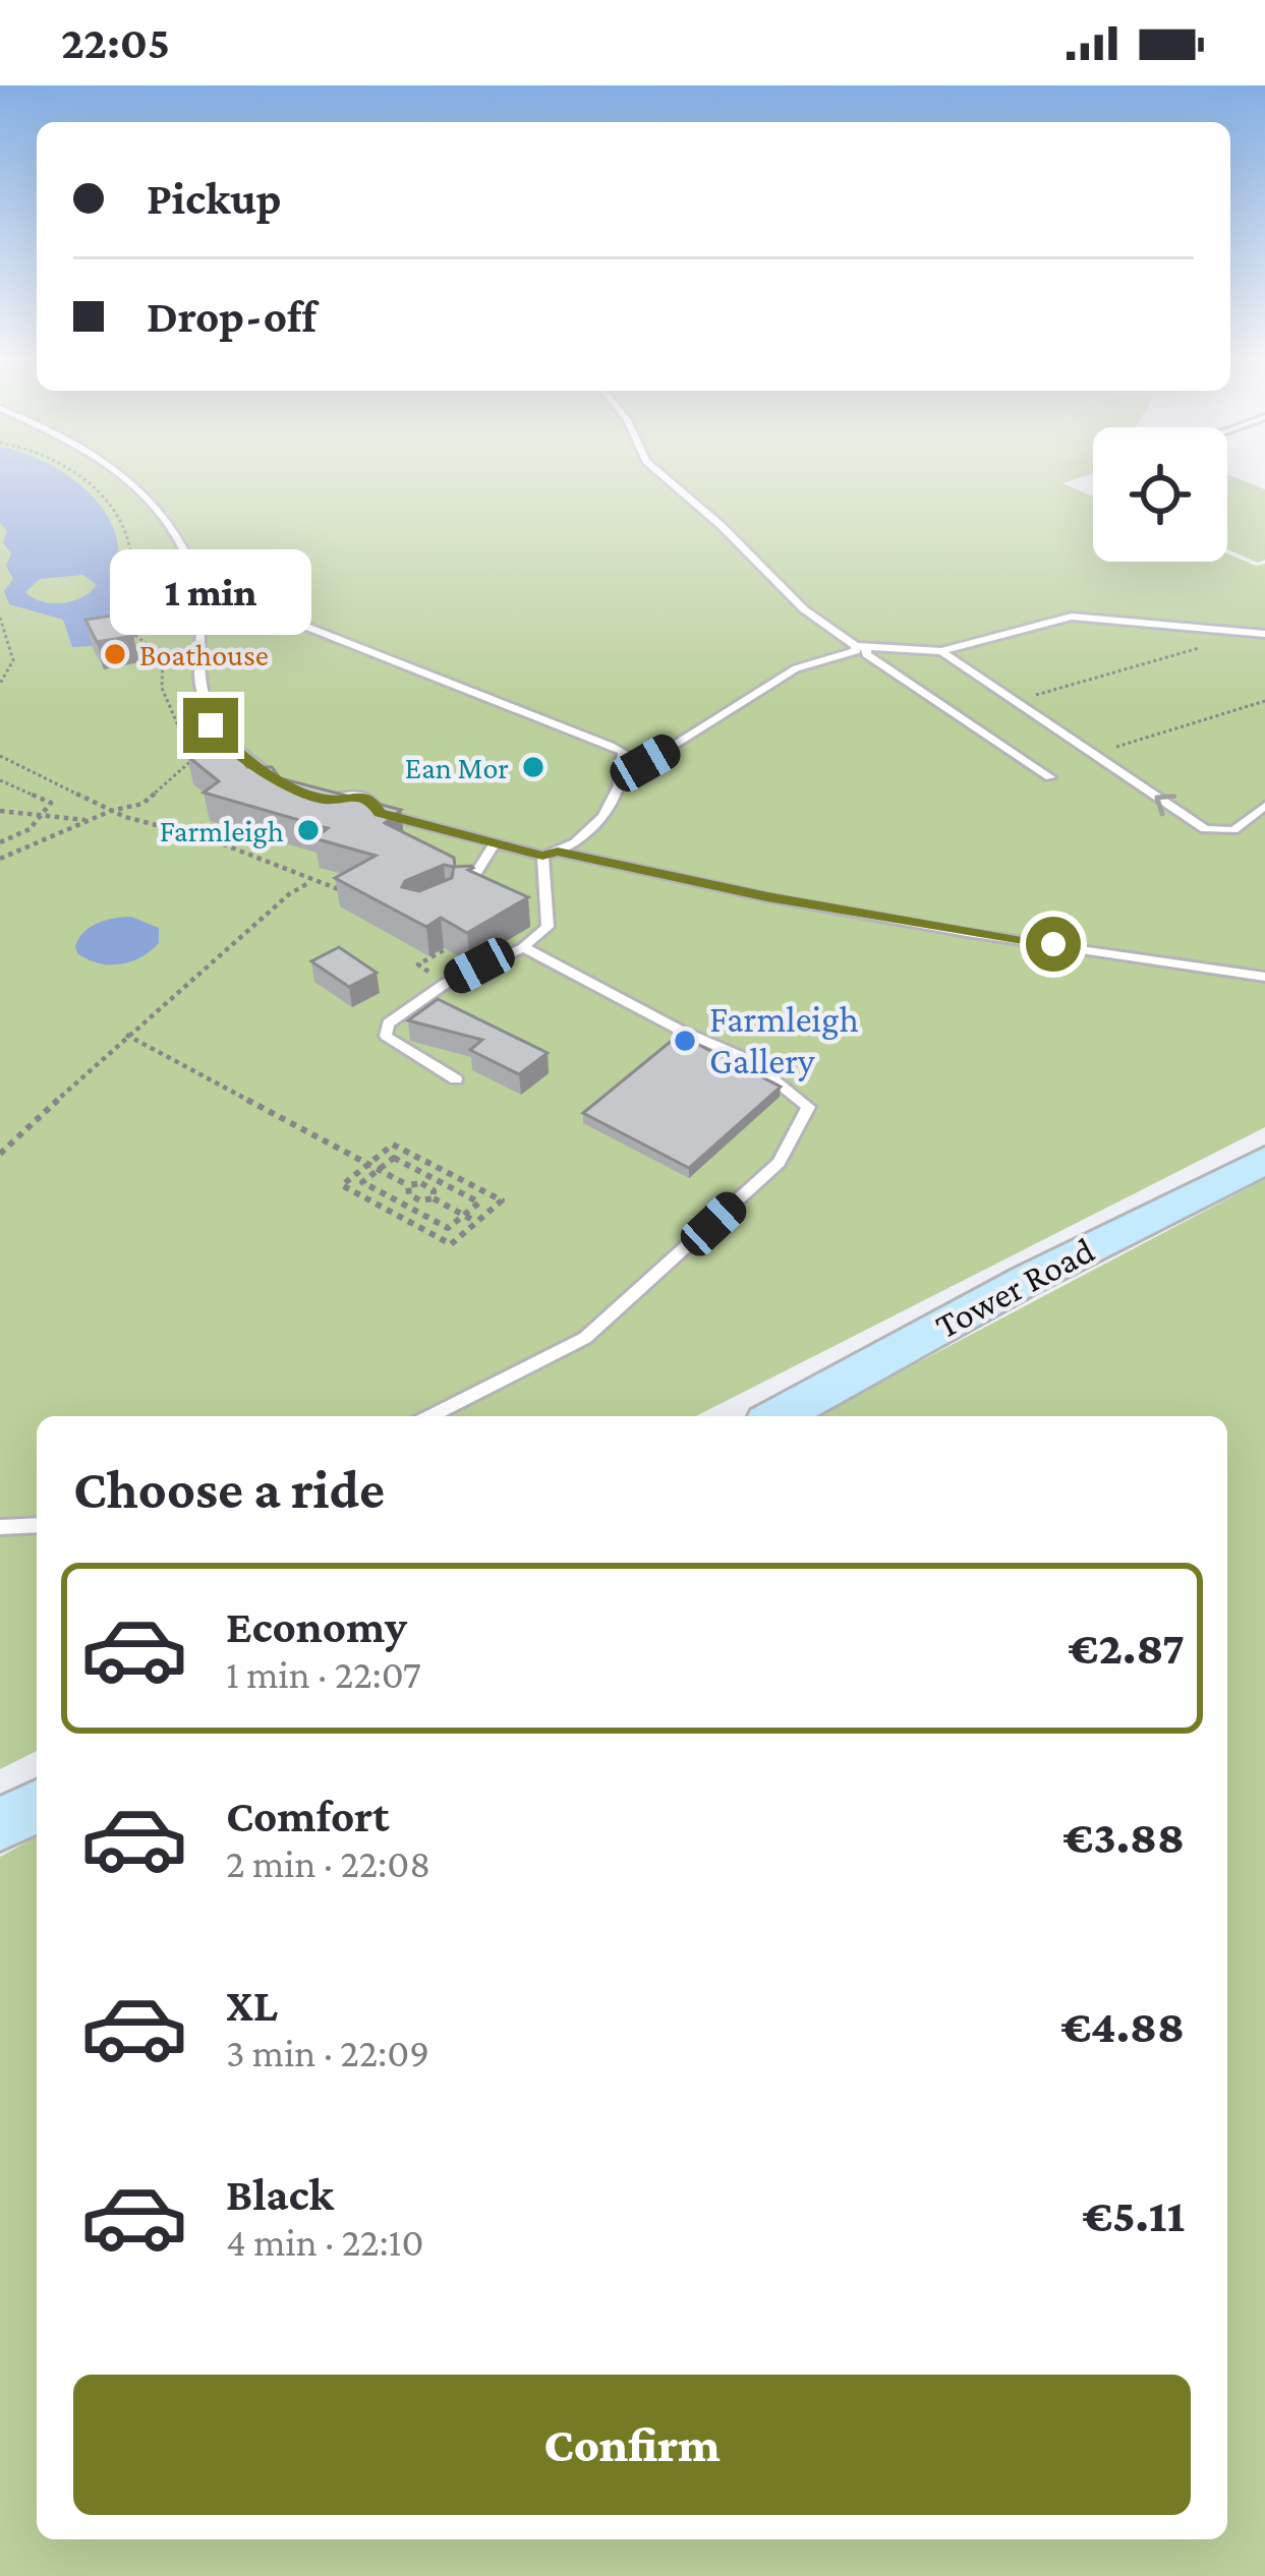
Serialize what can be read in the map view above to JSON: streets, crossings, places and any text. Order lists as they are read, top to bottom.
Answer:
{
  "streets": {
    "street": ["Tower Road"]
  },
  "places": [
    "Boathouse",
    "Ean Mor",
    "Farmleigh",
    "Farmleigh Gallery"
  ],
  "page": {
    "status": "22:05",
    "banner": ["Pickup", "Drop-off"],
    "bubble": "1 min",
    "heading": "Choose a ride",
    "list": [
      {
        "name": "Economy",
        "note": "1 min · 22:07",
        "value": "€2.87"
      },
      {
        "name": "Comfort",
        "note": "2 min · 22:08",
        "value": "€3.88"
      },
      {
        "name": "XL",
        "note": "3 min · 22:09",
        "value": "€4.88"
      },
      {
        "name": "Black",
        "note": "4 min · 22:10",
        "value": "€5.11"
      }
    ],
    "buttons": "Confirm"
  }
}
